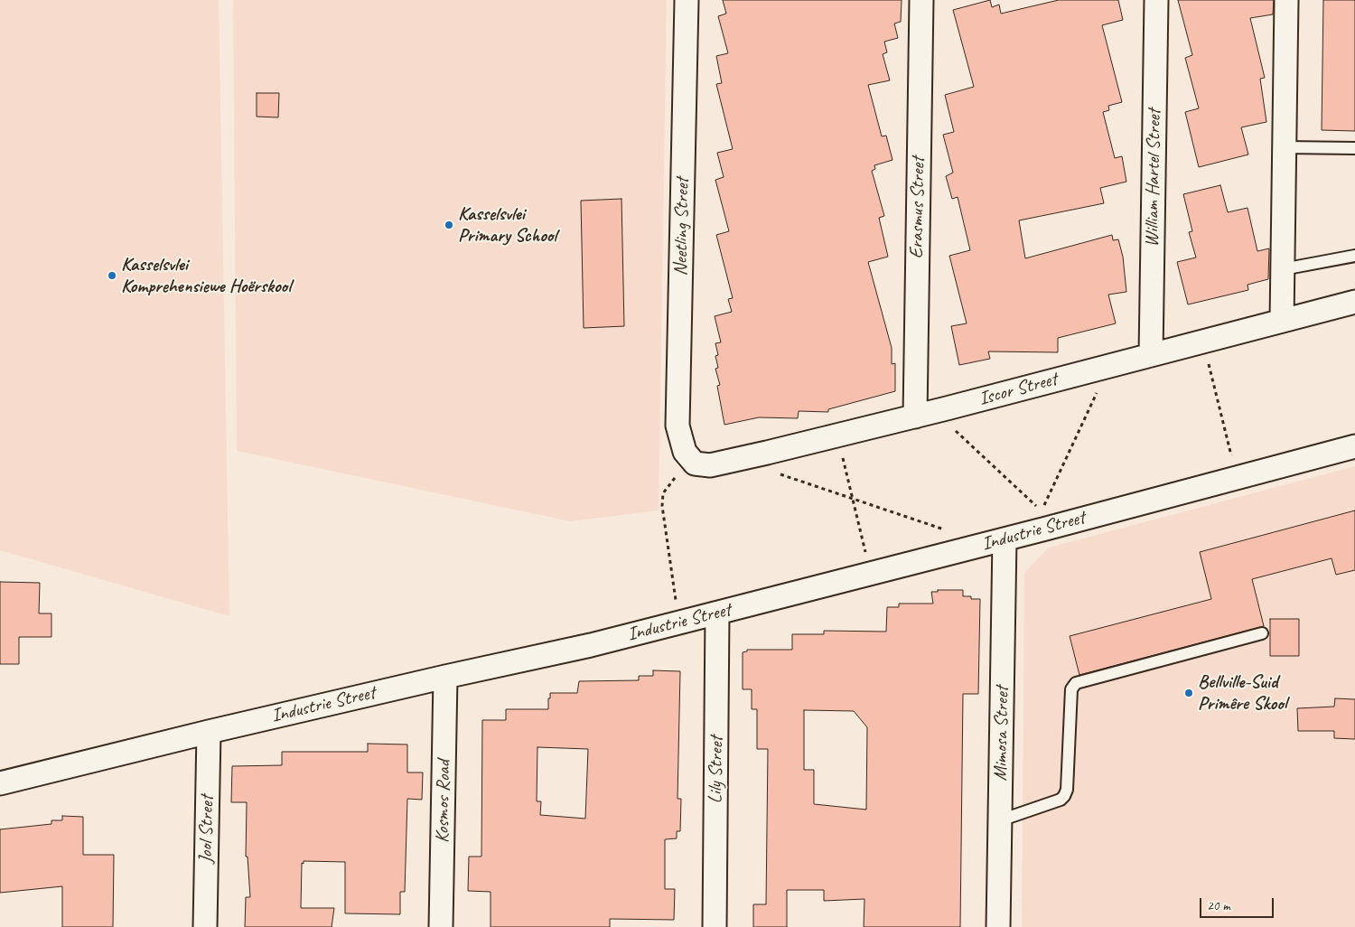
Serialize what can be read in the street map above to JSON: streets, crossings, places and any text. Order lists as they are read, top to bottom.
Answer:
{
  "streets": {
    "street": [
      "William Hartel Street",
      "Erasmus Street",
      "Neetling Street",
      "Iscor Street",
      "Industrie Street",
      "Mimosa Street",
      "Lily Street",
      "Kosmos Road",
      "Jool Street"
    ]
  },
  "crossings": [
    ["William Hartel Street", "Iscor Street"],
    ["Erasmus Street", "Iscor Street"],
    ["Neetling Street", "Iscor Street"],
    ["Industrie Street", "Mimosa Street"],
    ["Industrie Street", "Lily Street"],
    ["Industrie Street", "Kosmos Road"],
    ["Industrie Street", "Jool Street"]
  ],
  "places": ["Kasselsvlei Primary School", "Kasselsvlei Komprehensiewe Hoërskool", "Bellville-Suid Primêre Skool"],
  "scale_bar": "20 m"
}
